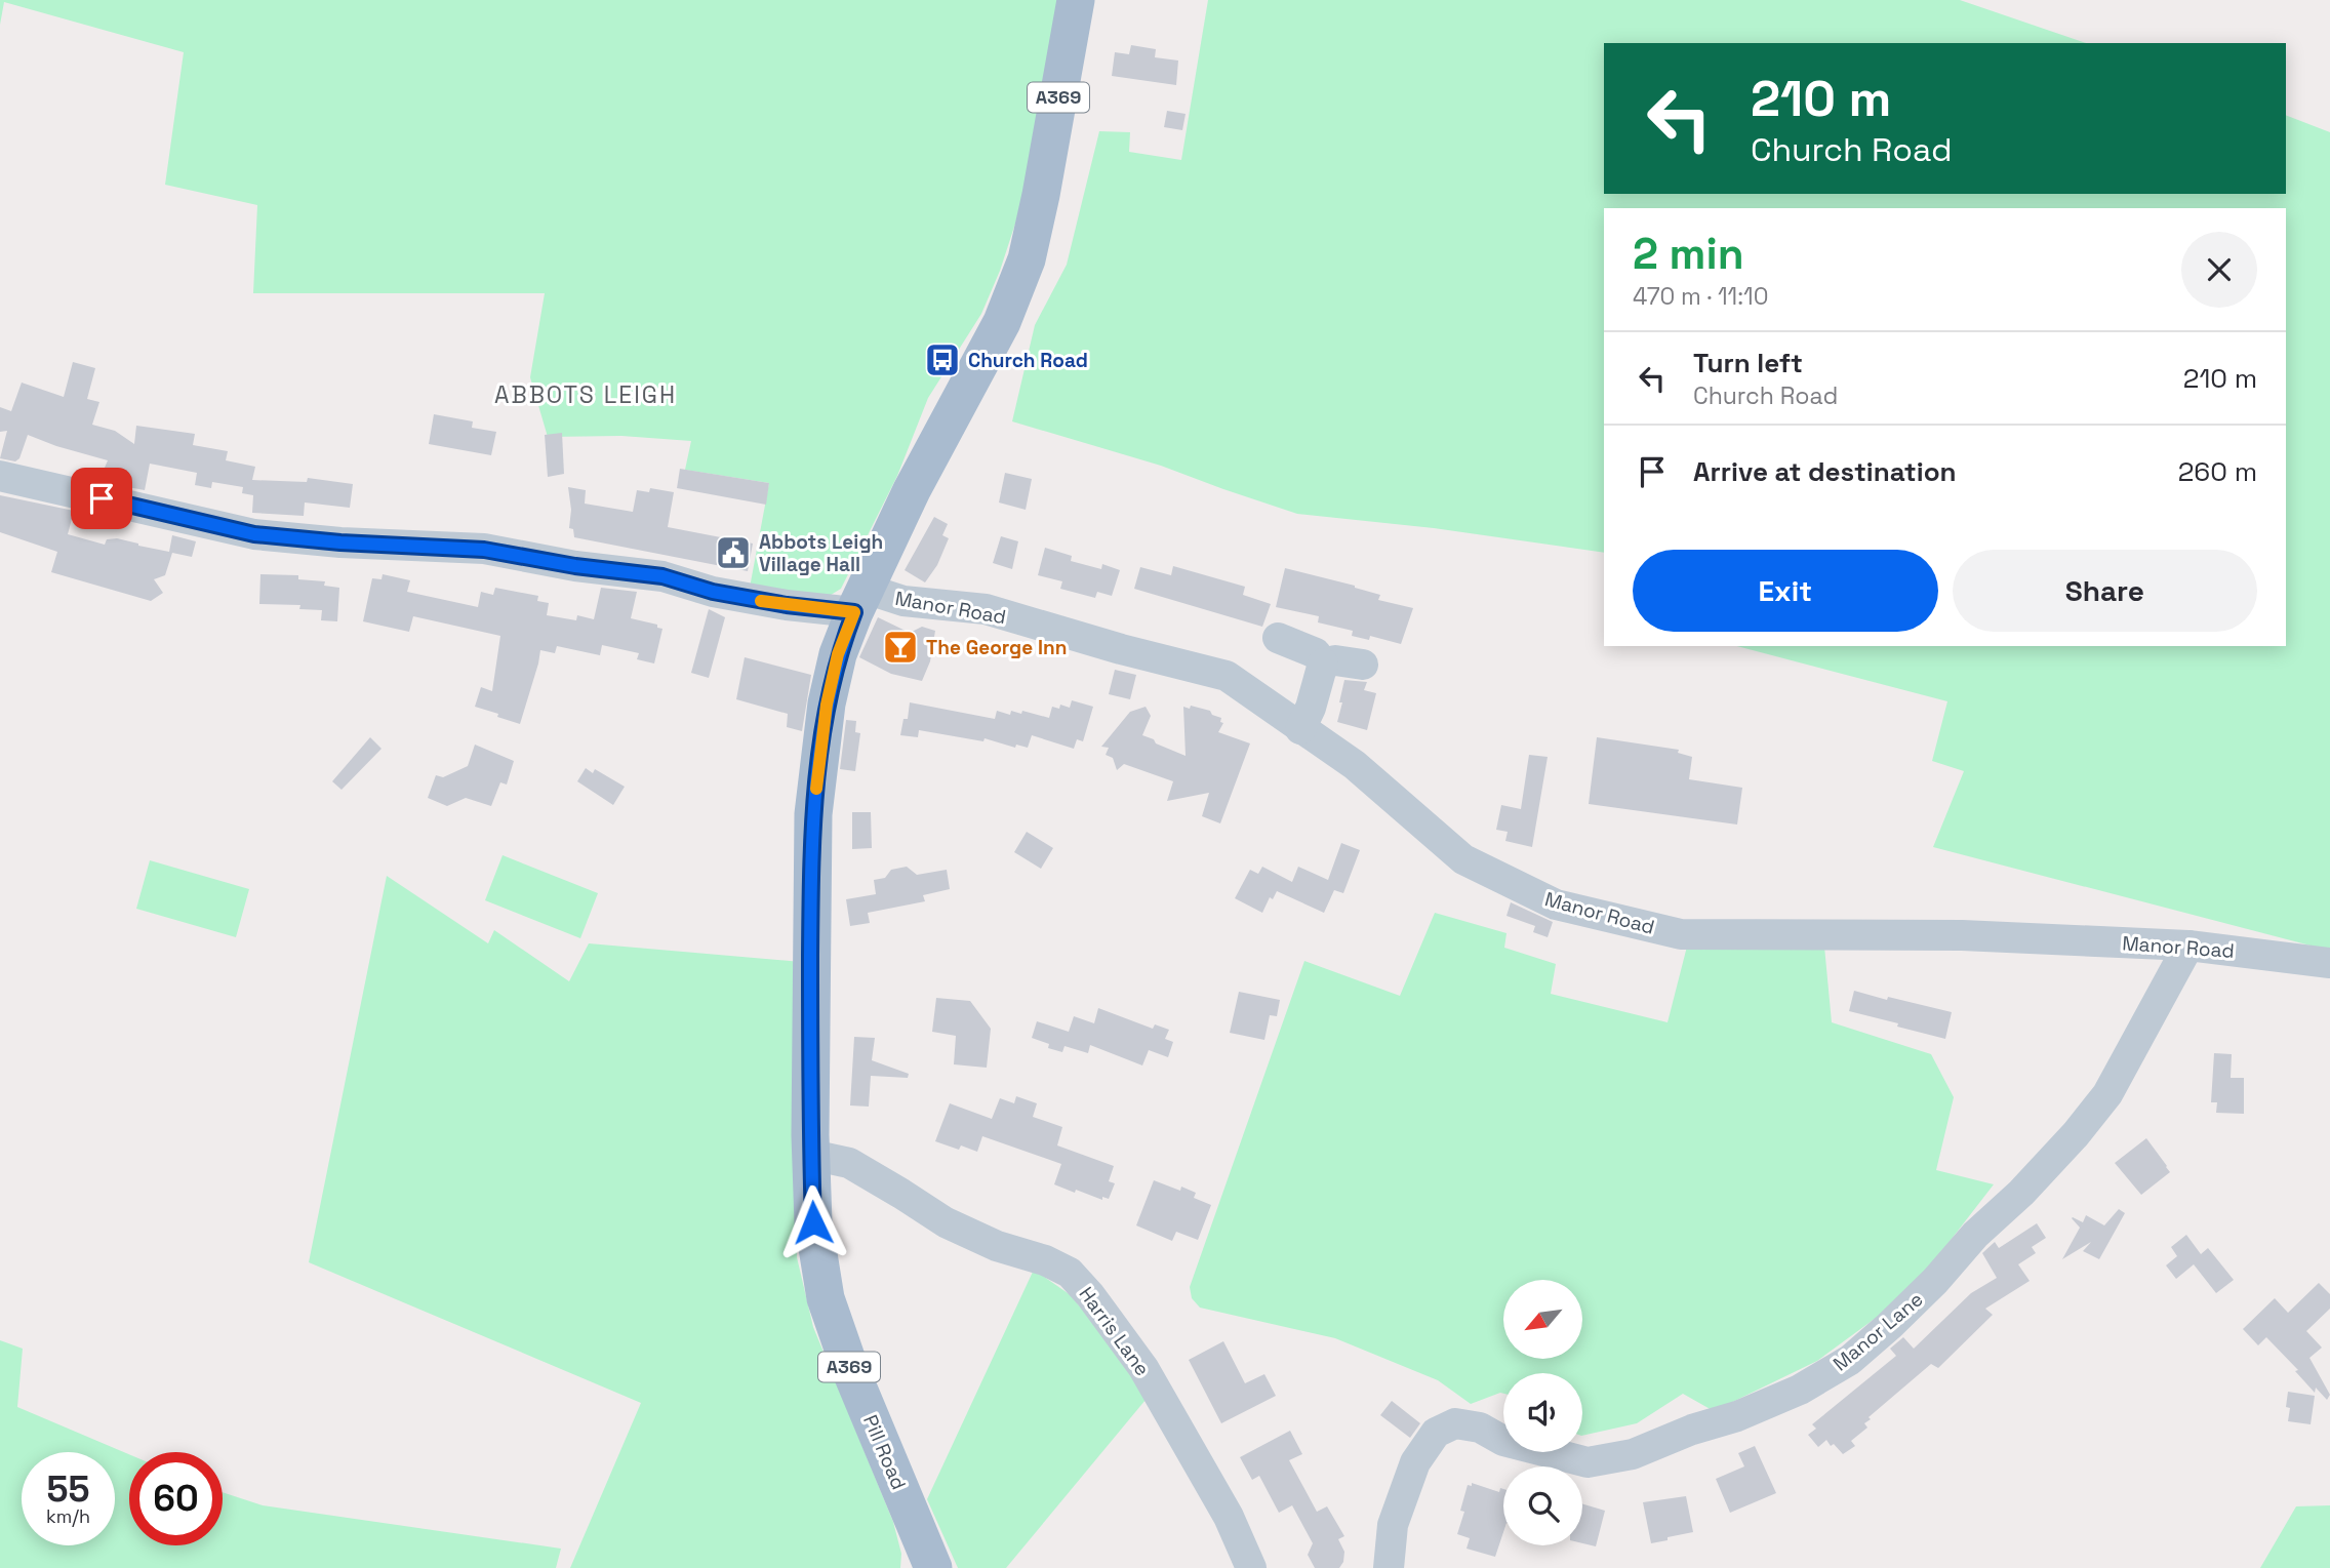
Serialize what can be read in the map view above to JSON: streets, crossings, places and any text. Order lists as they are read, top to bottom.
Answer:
{
  "streets": {
    "main road": ["A369", "Pill Road"],
    "street": ["Manor Road", "Harris Lane", "Manor Lane"]
  },
  "crossings": [
    ["A369", "Manor Road"],
    ["A369", "Pill Road"],
    ["Manor Road", "Manor Lane"],
    ["Manor Road", "Pill Road"],
    ["Harris Lane", "Pill Road"]
  ],
  "districts": ["ABBOTS LEIGH"],
  "places": {
    "bus stop": ["Church Road"],
    "public building": ["Abbots Leigh Village Hall"],
    "bar": ["The George Inn"]
  },
  "north": "bottom left",
  "page": {
    "turn": ["210 m", "Church Road"],
    "heading": ["2 min", "470 m · 11:10"],
    "list": [
      {
        "name": "Turn left",
        "note": "Church Road",
        "value": "210 m"
      },
      {
        "name": "Arrive at destination",
        "value": "260 m"
      }
    ],
    "buttons": ["Exit", "Share"],
    "speed": "55 km/h",
    "limit": "60"
  }
}
